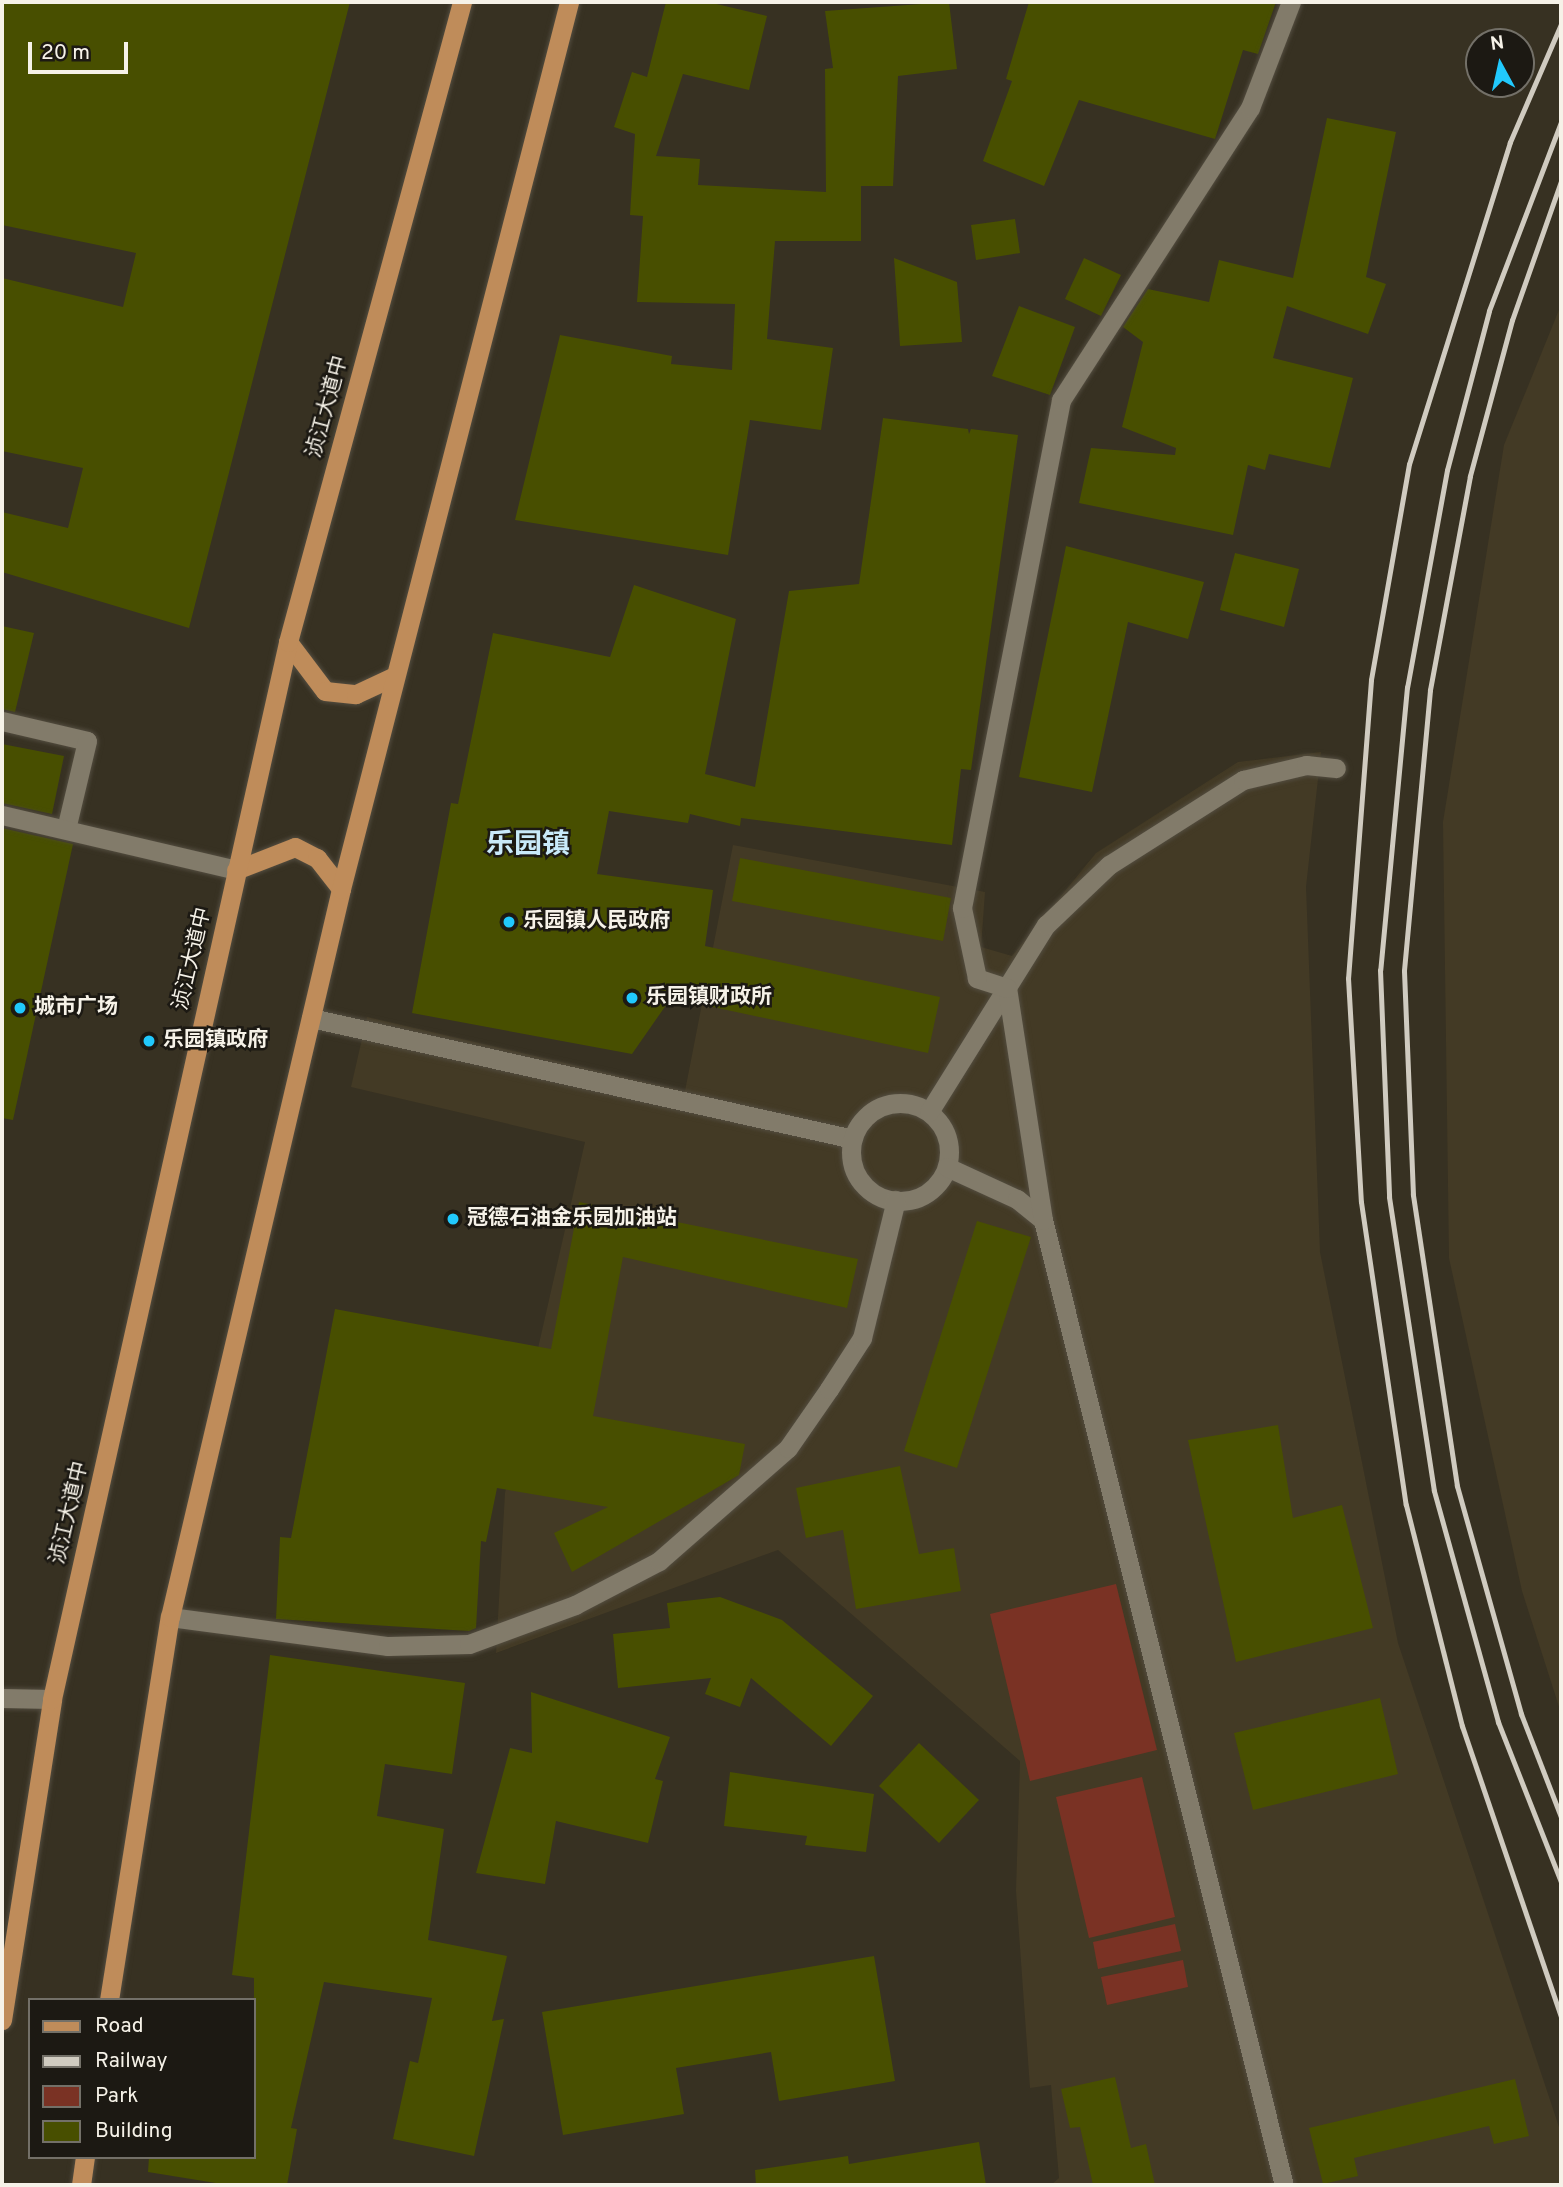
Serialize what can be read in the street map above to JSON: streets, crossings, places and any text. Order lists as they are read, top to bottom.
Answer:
{
  "streets": {
    "main road": ["浈江大道中"]
  },
  "districts": ["乐园镇"],
  "places": [
    "乐园镇人民政府",
    "乐园镇财政所",
    "城市广场",
    "乐园镇政府",
    "冠德石油金乐园加油站"
  ],
  "legend": [
    "Road",
    "Railway",
    "Park",
    "Building"
  ],
  "scale_bar": "20 m",
  "north": "top"
}
